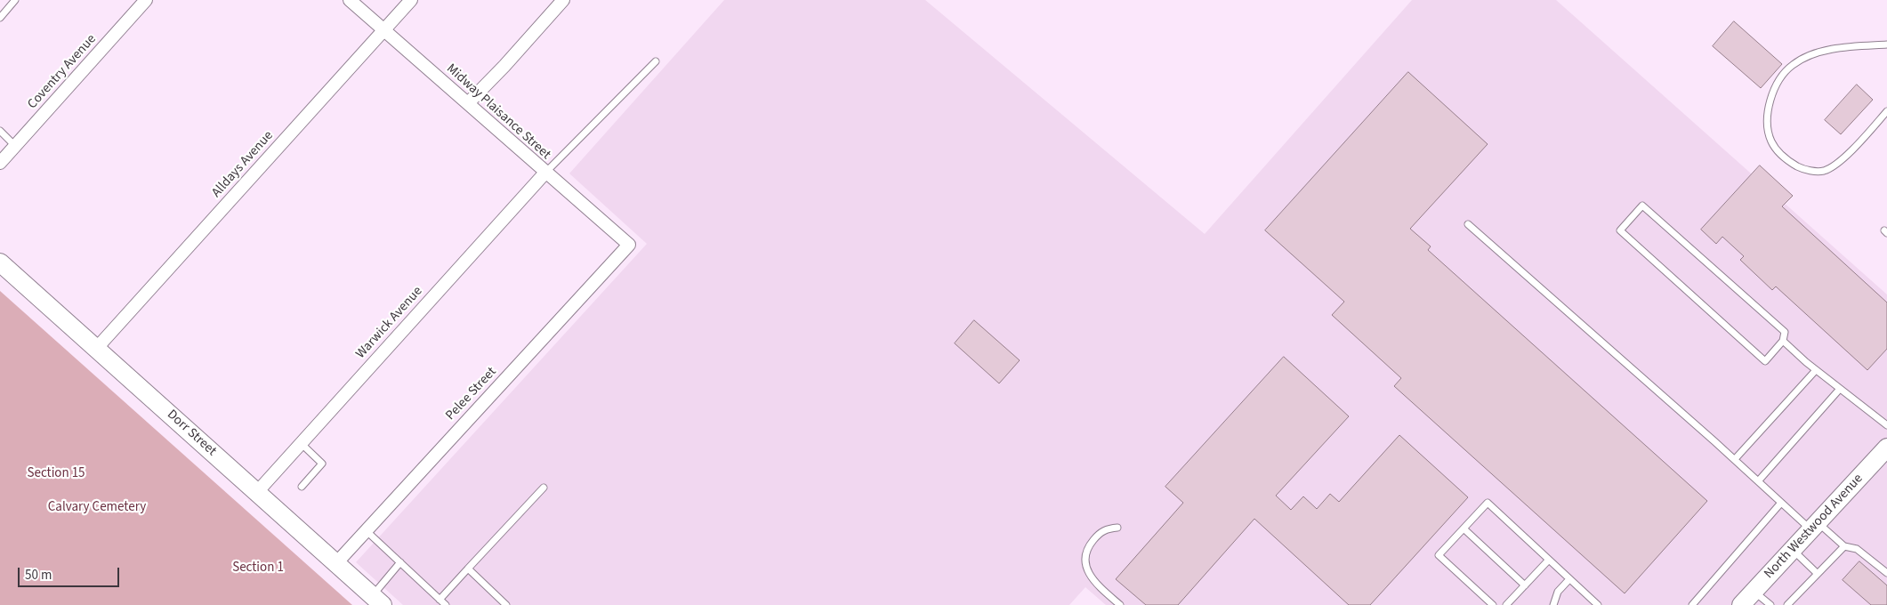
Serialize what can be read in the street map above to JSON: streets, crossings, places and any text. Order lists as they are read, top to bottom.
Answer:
{
  "streets": {
    "main road": ["Dorr Street", "North Westwood Avenue"],
    "street": [
      "Coventry Avenue",
      "Midway Plaisance Street",
      "Alldays Avenue",
      "Warwick Avenue",
      "Pelee Street"
    ]
  },
  "crossings": [
    ["Midway Plaisance Street", "Alldays Avenue"],
    ["Midway Plaisance Street", "Warwick Avenue"],
    ["Midway Plaisance Street", "Pelee Street"],
    ["Alldays Avenue", "Dorr Street"],
    ["Warwick Avenue", "Dorr Street"],
    ["Pelee Street", "Dorr Street"]
  ],
  "parks": ["Section 15", "Calvary Cemetery", "Section 1"],
  "scale_bar": "50 m"
}
